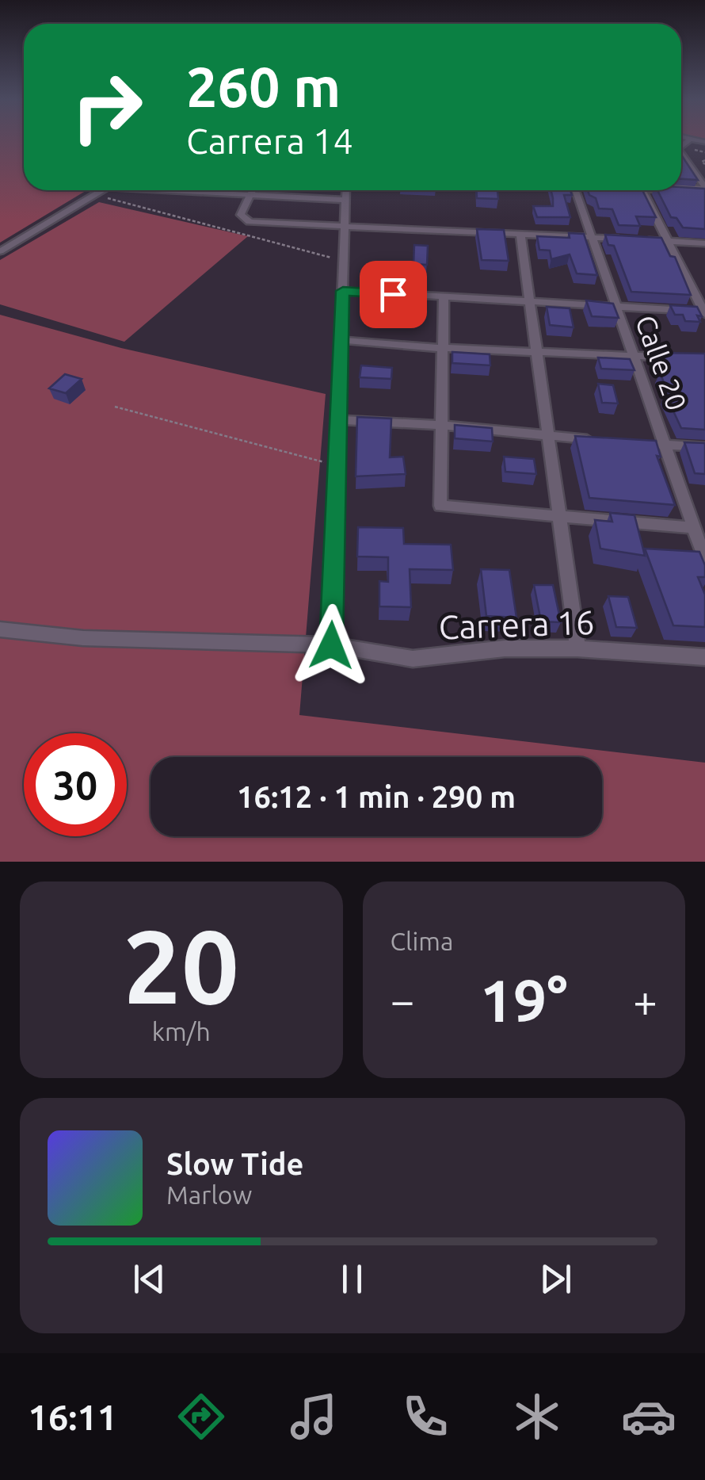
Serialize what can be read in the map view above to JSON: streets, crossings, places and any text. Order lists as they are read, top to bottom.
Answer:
{
  "streets": {
    "street": ["Calle 20", "Carrera 16"]
  },
  "page": {
    "turn": ["260 m", "Carrera 14"],
    "limit": "30",
    "trip": "16:12 · 1 min · 290 m",
    "tile": [
      ["20", "km/h"],
      "Clima"
    ],
    "heat": ["−", "19°", "+"],
    "song": ["Slow Tide", "Marlow"],
    "tabs": "16:11"
  }
}
